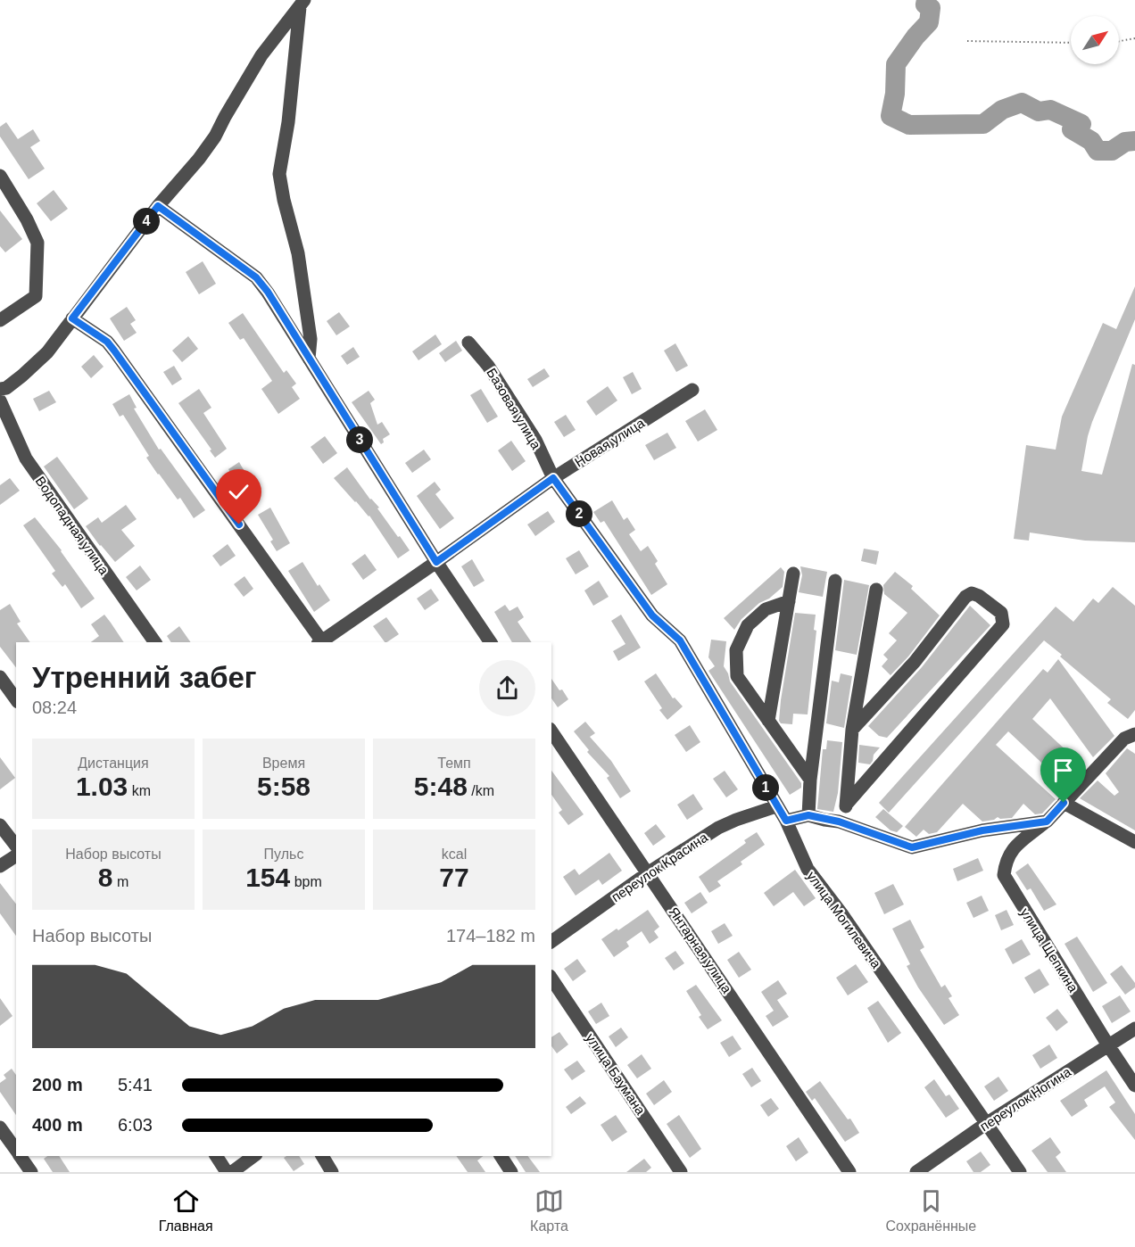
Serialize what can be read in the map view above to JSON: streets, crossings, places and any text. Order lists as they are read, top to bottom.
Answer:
{
  "streets": {
    "street": [
      "Базовая улица",
      "Новая улица",
      "Водопадная улица",
      "переулок Красина",
      "улица Могилевича",
      "Янтарная улица",
      "улица Щепкина",
      "улица Баумана",
      "переулок Ногина"
    ]
  },
  "crossings": [
    ["Базовая улица", "Новая улица"],
    ["Базовая улица", "улица Могилевича"],
    ["Новая улица", "улица Могилевича"],
    ["переулок Красина", "улица Могилевича"],
    ["переулок Красина", "Янтарная улица"],
    ["улица Могилевича", "переулок Ногина"],
    ["улица Щепкина", "переулок Ногина"]
  ],
  "north": "top right",
  "page": {
    "pins": [
      "4",
      "3",
      "2",
      "1"
    ],
    "heading": ["Утренний забег", "08:24"],
    "stats": [
      ["Дистанция", "1.03 km"],
      ["Время", "5:58"],
      ["Темп", "5:48 /km"],
      ["Набор высоты", "8 m"],
      ["Пульс", "154 bpm"],
      ["kcal", "77"]
    ],
    "chart": ["Набор высоты", "174–182 m"],
    "list": [
      {
        "name": "200 m",
        "note": "5:41"
      },
      {
        "name": "400 m",
        "note": "6:03"
      }
    ],
    "tabs": ["Главная", "Карта", "Сохранённые"]
  }
}
